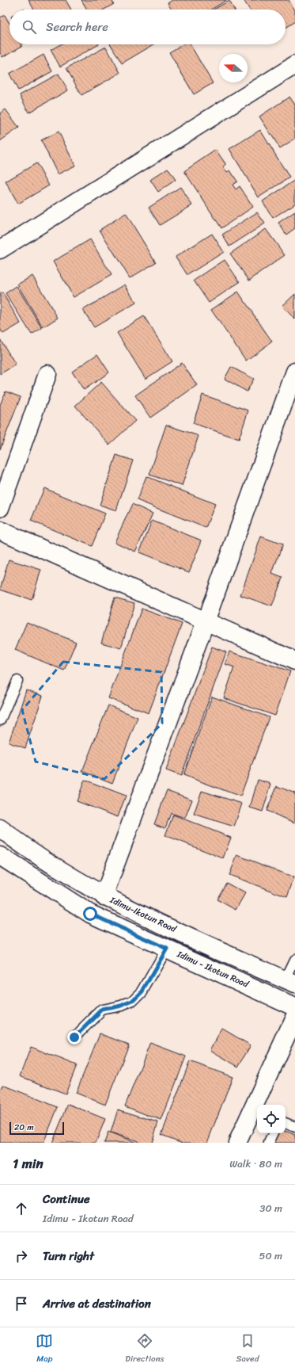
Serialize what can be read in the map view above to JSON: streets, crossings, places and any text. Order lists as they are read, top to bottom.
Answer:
{
  "streets": {
    "street": ["Idimu-Ikotun Road", "Idimu - Ikotun Road"]
  },
  "scale_bar": "20 m",
  "north": "left",
  "page": {
    "search": "Search here",
    "scale": "20 m",
    "heading": ["1 min", "Walk · 80 m"],
    "list": [
      ["Continue", "Idimu - Ikotun Road", "30 m"],
      ["Turn right", "50 m"],
      "Arrive at destination"
    ],
    "nav": ["Map", "Directions", "Saved"]
  }
}
